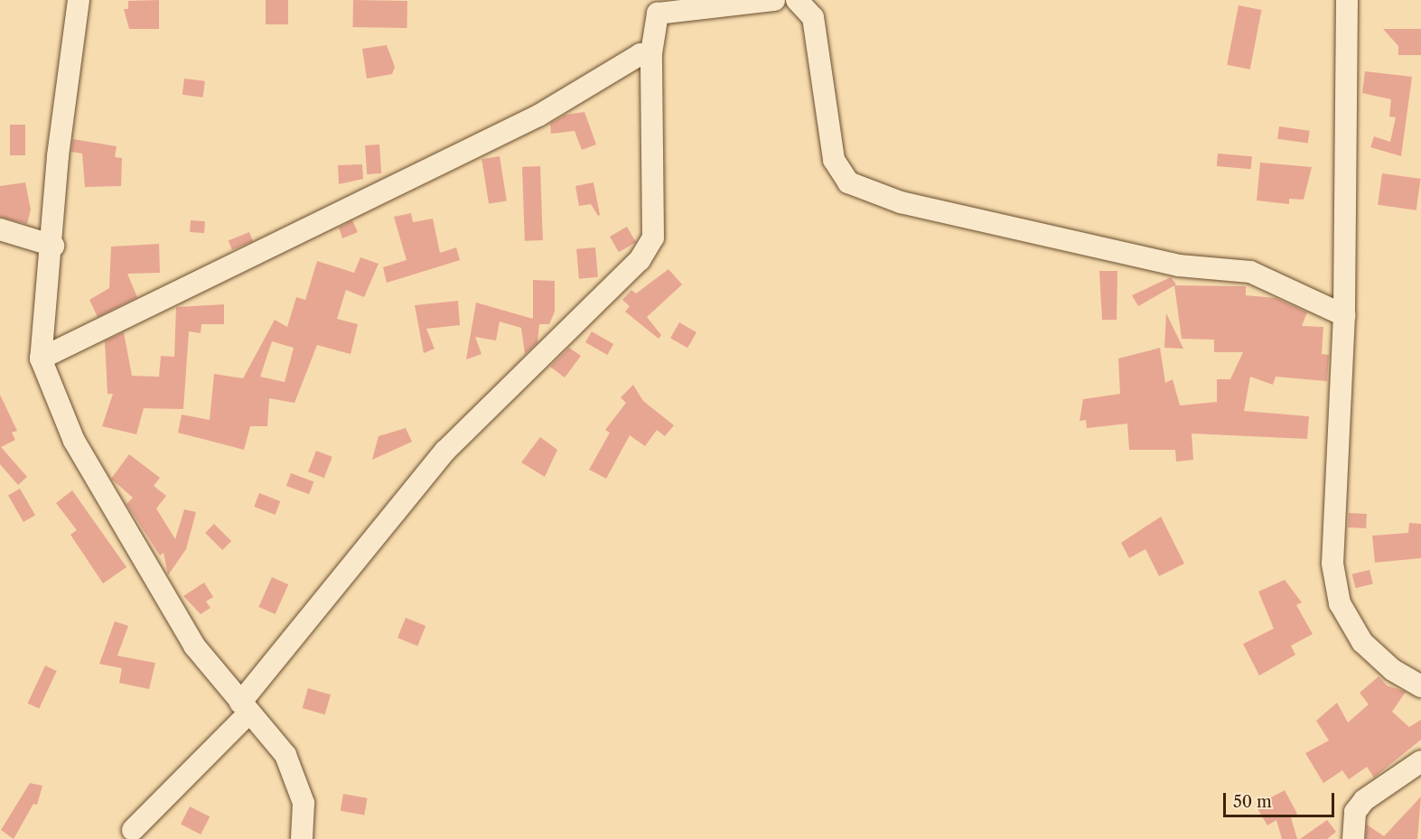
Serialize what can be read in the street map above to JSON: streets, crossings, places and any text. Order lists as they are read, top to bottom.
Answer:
{
  "scale_bar": "50 m"
}
